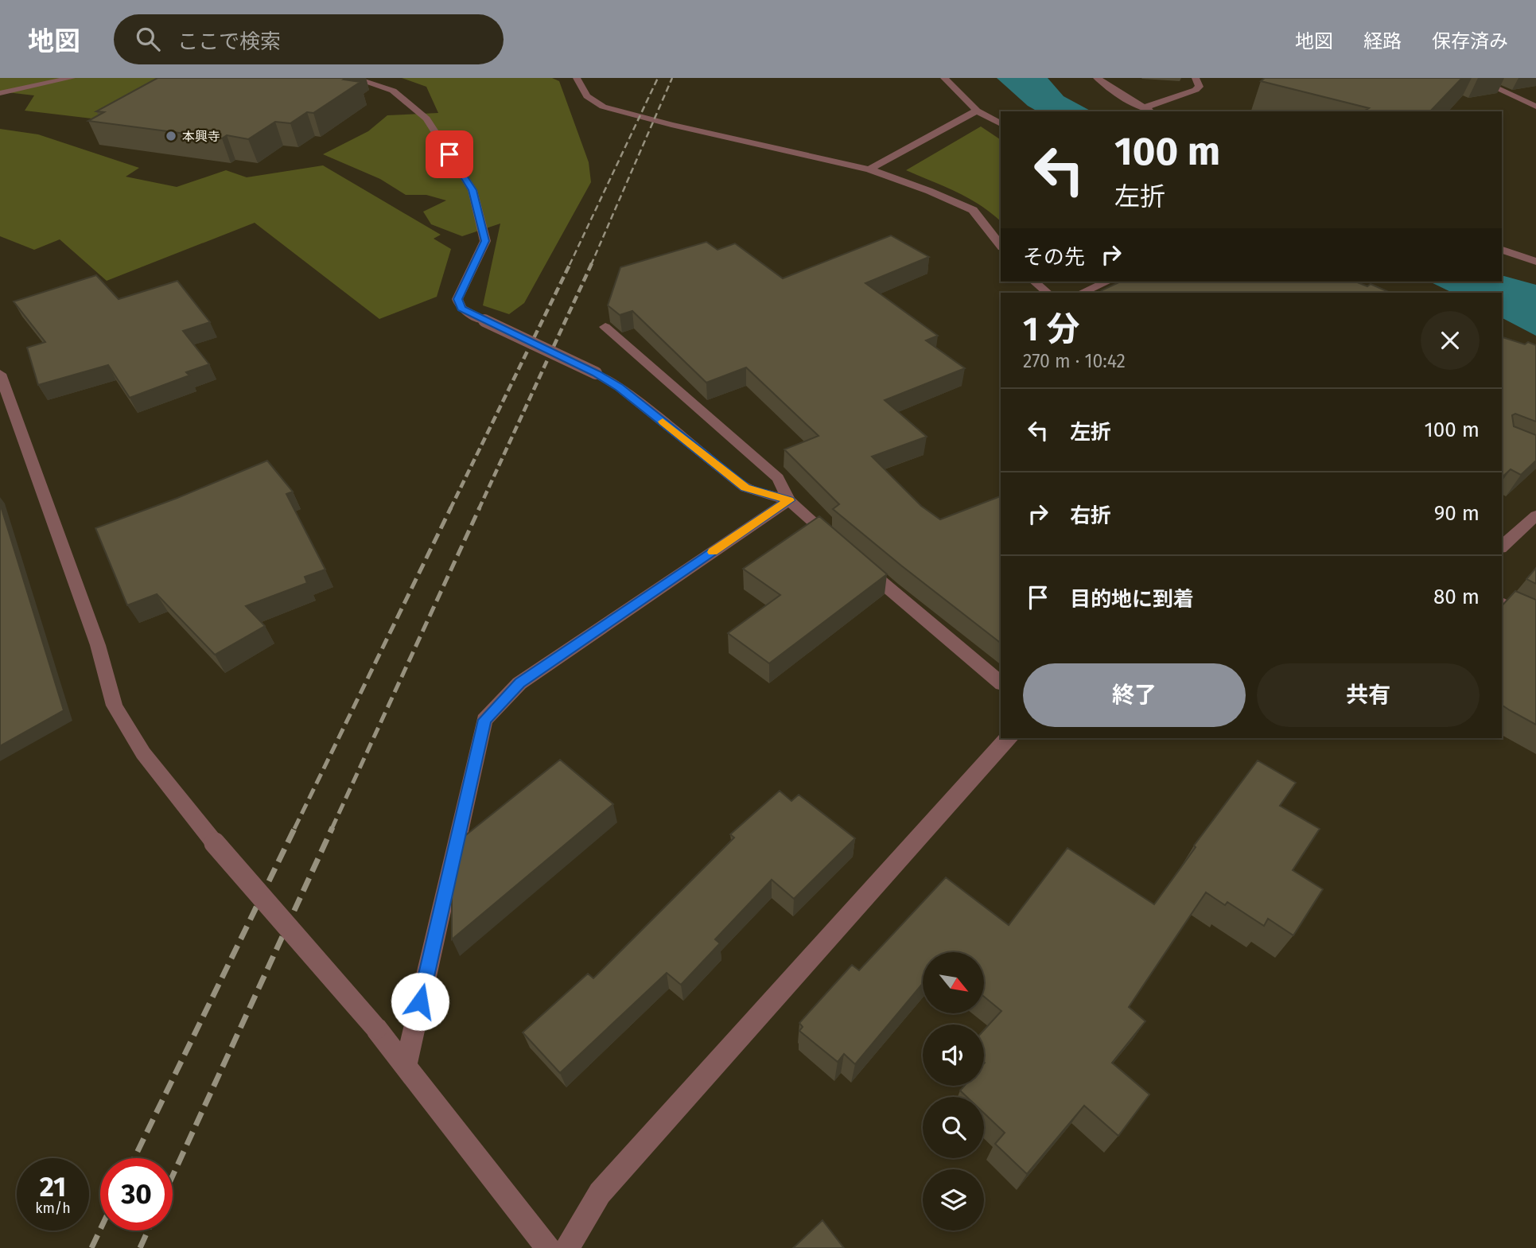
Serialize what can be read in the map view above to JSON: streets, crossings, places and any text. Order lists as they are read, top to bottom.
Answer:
{
  "places": ["本興寺"],
  "north": "bottom right",
  "page": {
    "header": "地図",
    "search": "ここで検索",
    "nav": ["地図", "経路", "保存済み"],
    "turn": ["100 m", "左折"],
    "then": "その先",
    "heading": ["1 分", "270 m · 10:42"],
    "list": [
      {
        "name": "左折",
        "value": "100 m"
      },
      {
        "name": "右折",
        "value": "90 m"
      },
      {
        "name": "目的地に到着",
        "value": "80 m"
      }
    ],
    "buttons": ["終了", "共有"],
    "speed": "21 km/h",
    "limit": "30"
  }
}
